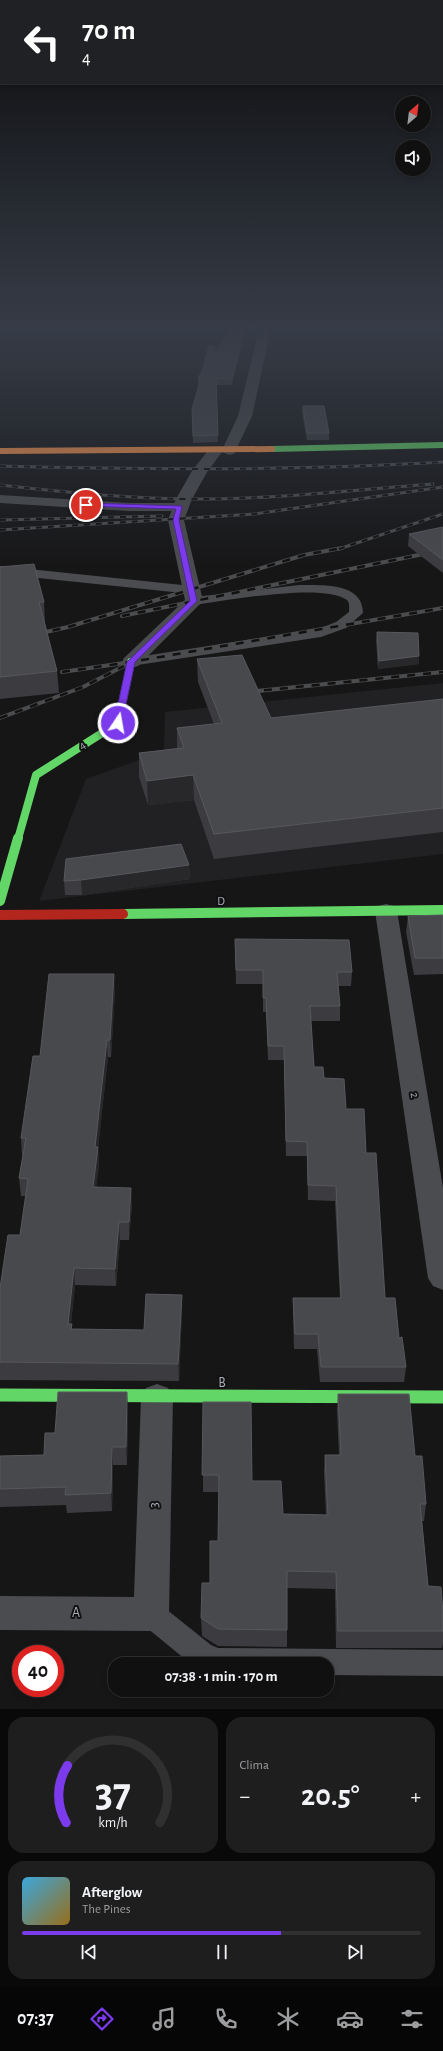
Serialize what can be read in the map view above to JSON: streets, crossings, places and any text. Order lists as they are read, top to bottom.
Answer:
{
  "streets": {
    "street": [
      "4",
      "D",
      "2",
      "B",
      "3",
      "A"
    ]
  },
  "crossings": [
    ["D", "2"],
    ["B", "3"],
    ["3", "A"]
  ],
  "north": "top right",
  "page": {
    "turn": ["70 m", "4"],
    "limit": "40",
    "trip": "07:38 · 1 min · 170 m",
    "tile": "Clima",
    "heat": ["−", "20.5°", "+"],
    "song": ["Afterglow", "The Pines"],
    "tabs": "07:37",
    "gauge": ["37", "km/h"]
  }
}
